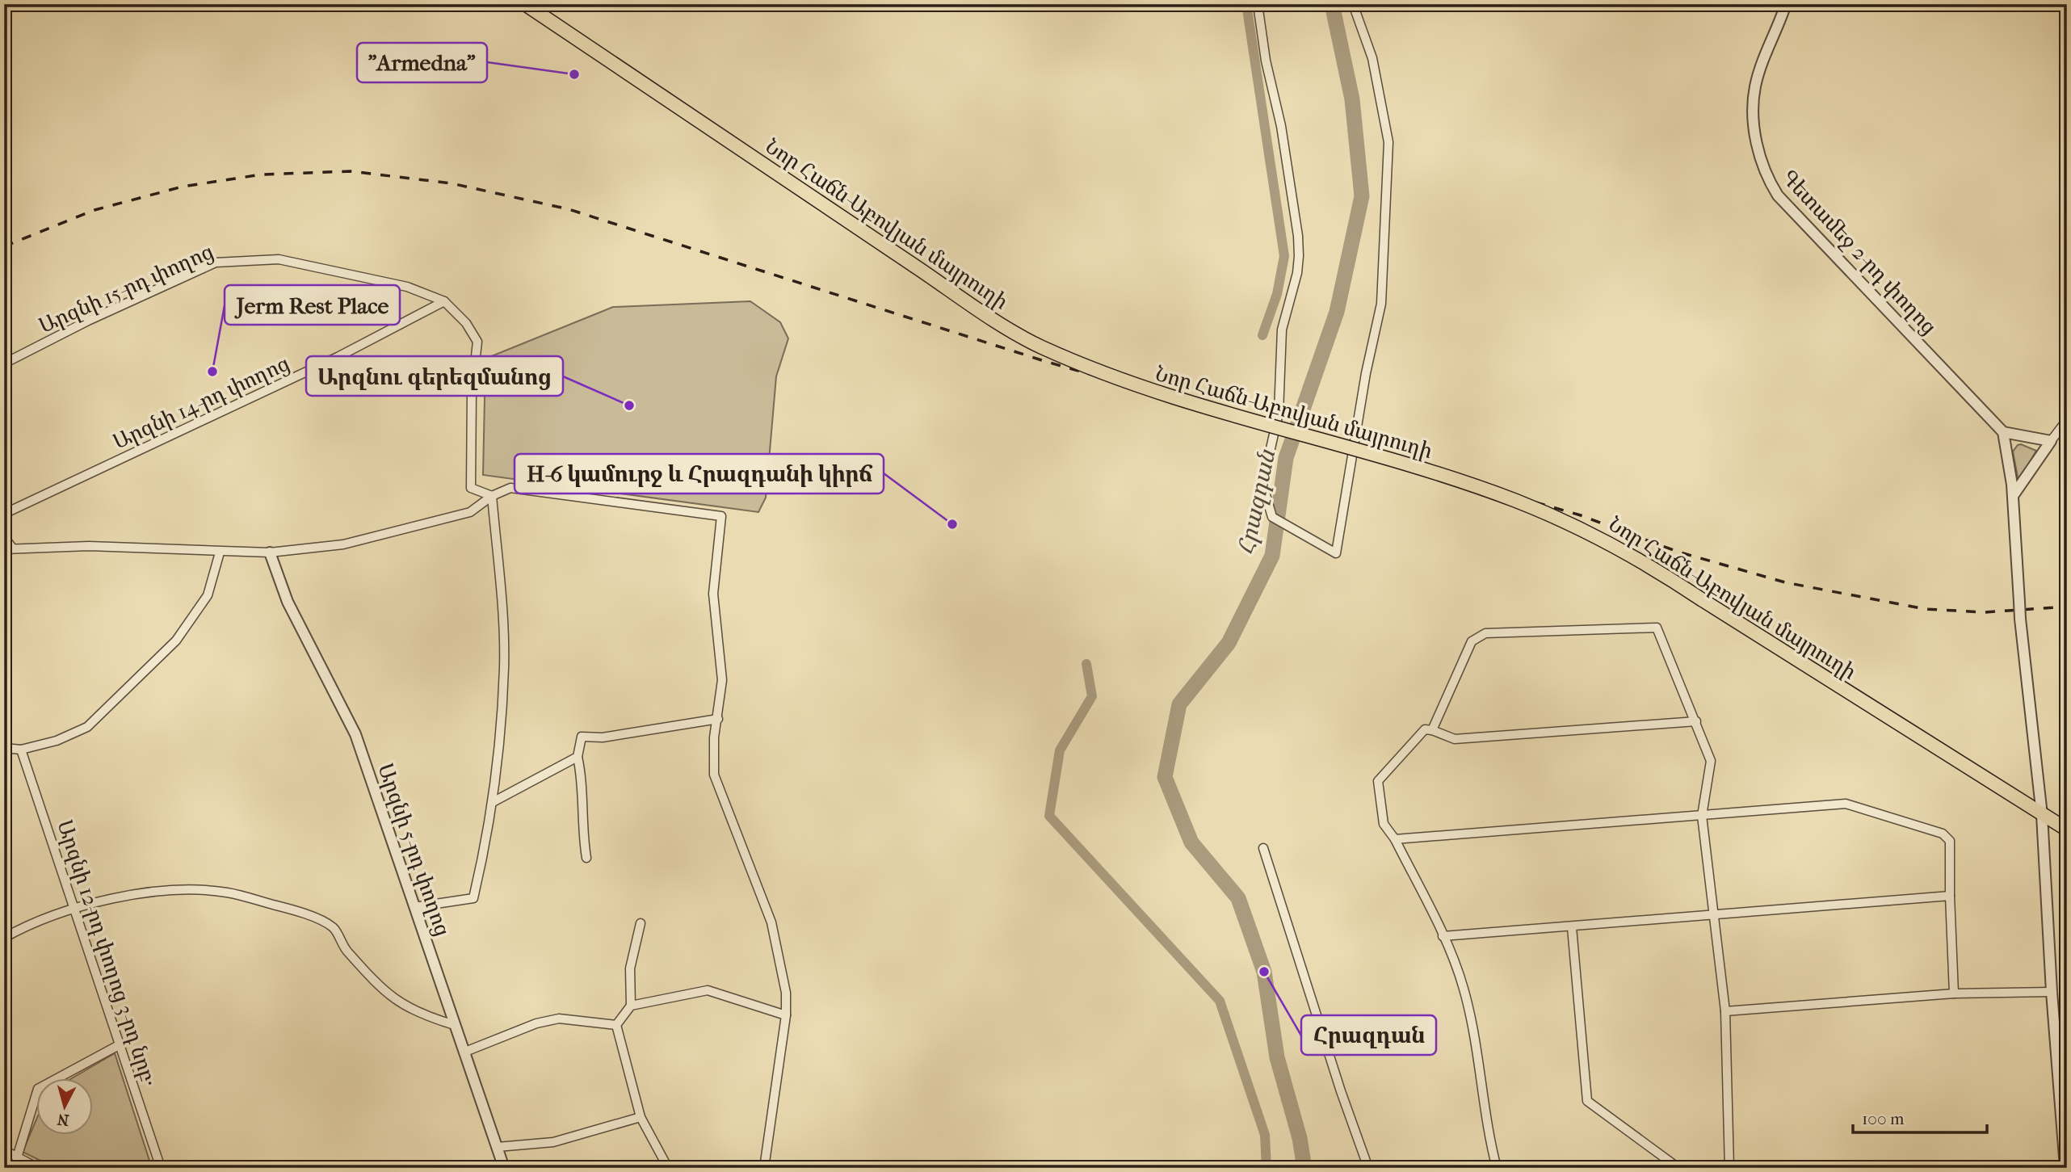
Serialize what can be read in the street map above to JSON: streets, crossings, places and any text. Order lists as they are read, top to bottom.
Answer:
{
  "streets": {
    "main road": ["Նոր Հաճն-Աբովյան մայրուղի"],
    "street": [
      "Գետամեջ 2-րդ փողոց",
      "Արզնի 15-րդ փողոց",
      "Արզնի 14-րդ փողոց",
      "Արզնի 5-րդ փողոց",
      "Արզնի 12-րդ փողոց 3-րդ նրբ․"
    ]
  },
  "crossings": [
    ["Արզնի 15-րդ փողոց", "Արզնի 14-րդ փողոց"]
  ],
  "water": ["Հրազդան"],
  "places": [
    "\"Armedna\"",
    "Jerm Rest Place",
    "Արզնու գերեզմանոց",
    "H-6 կամուրջ և Հրազդանի կիրճ",
    "Հրազդան"
  ],
  "scale_bar": "100 m",
  "north": "bottom"
}
